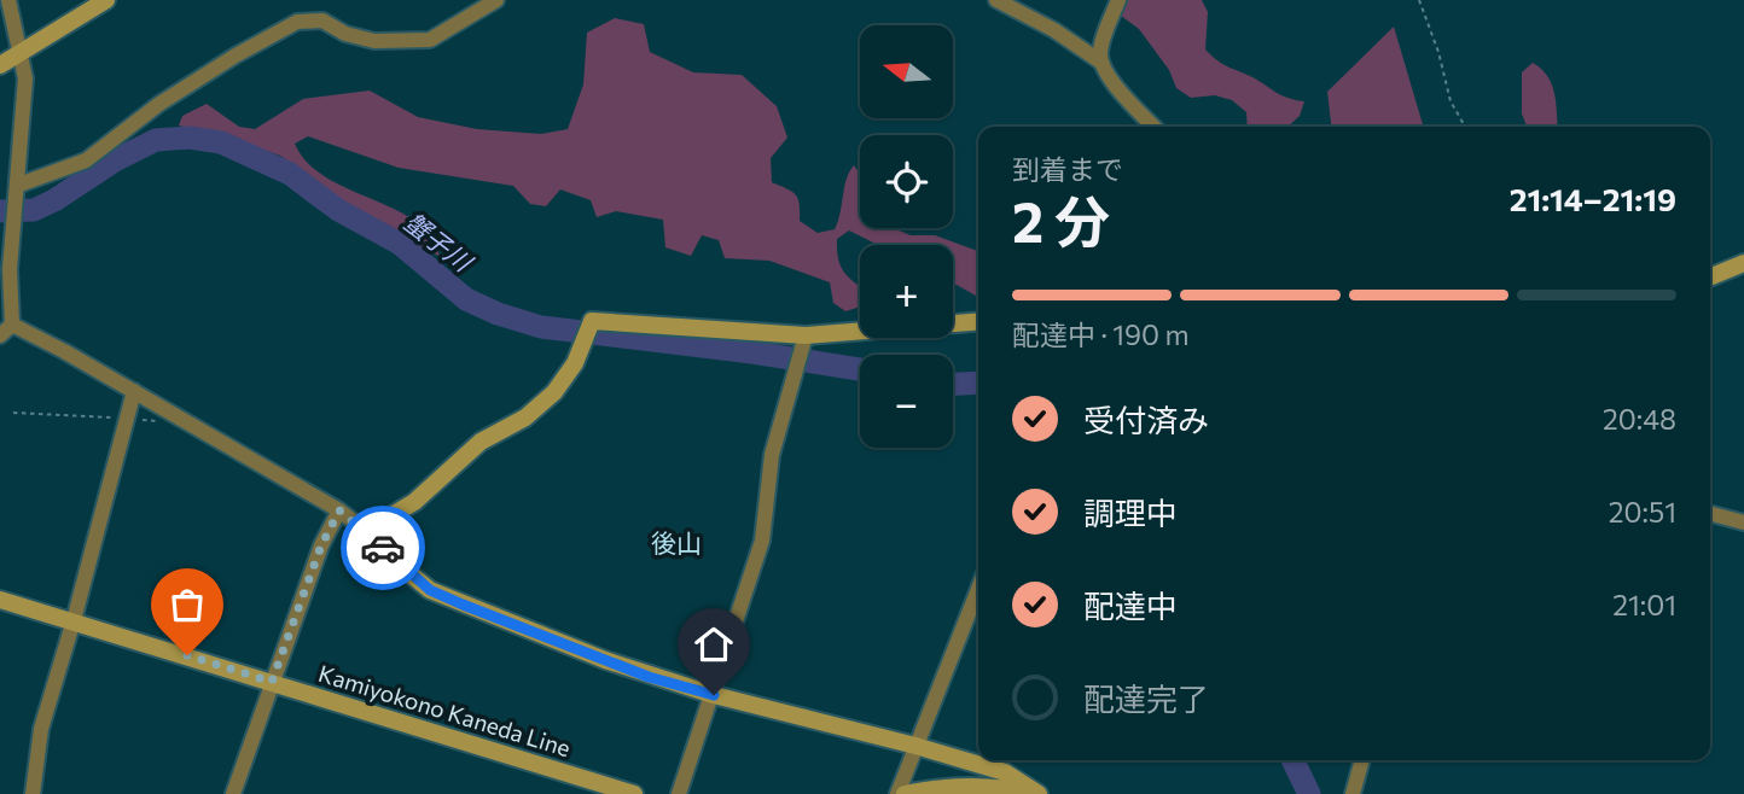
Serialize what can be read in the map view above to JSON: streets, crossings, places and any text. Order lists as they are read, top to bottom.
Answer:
{
  "streets": {
    "main road": ["Kamiyokono Kaneda Line"]
  },
  "districts": ["後山"],
  "water": ["蟹子川"],
  "north": "left",
  "page": {
    "map_buttons": ["+", "−"],
    "heading": ["2 分", "到着まで", "21:14–21:19"],
    "bar": "配達中 · 190 m",
    "list": [
      ["受付済み", "20:48"],
      ["調理中", "20:51"],
      ["配達中", "21:01"],
      "配達完了"
    ]
  }
}
